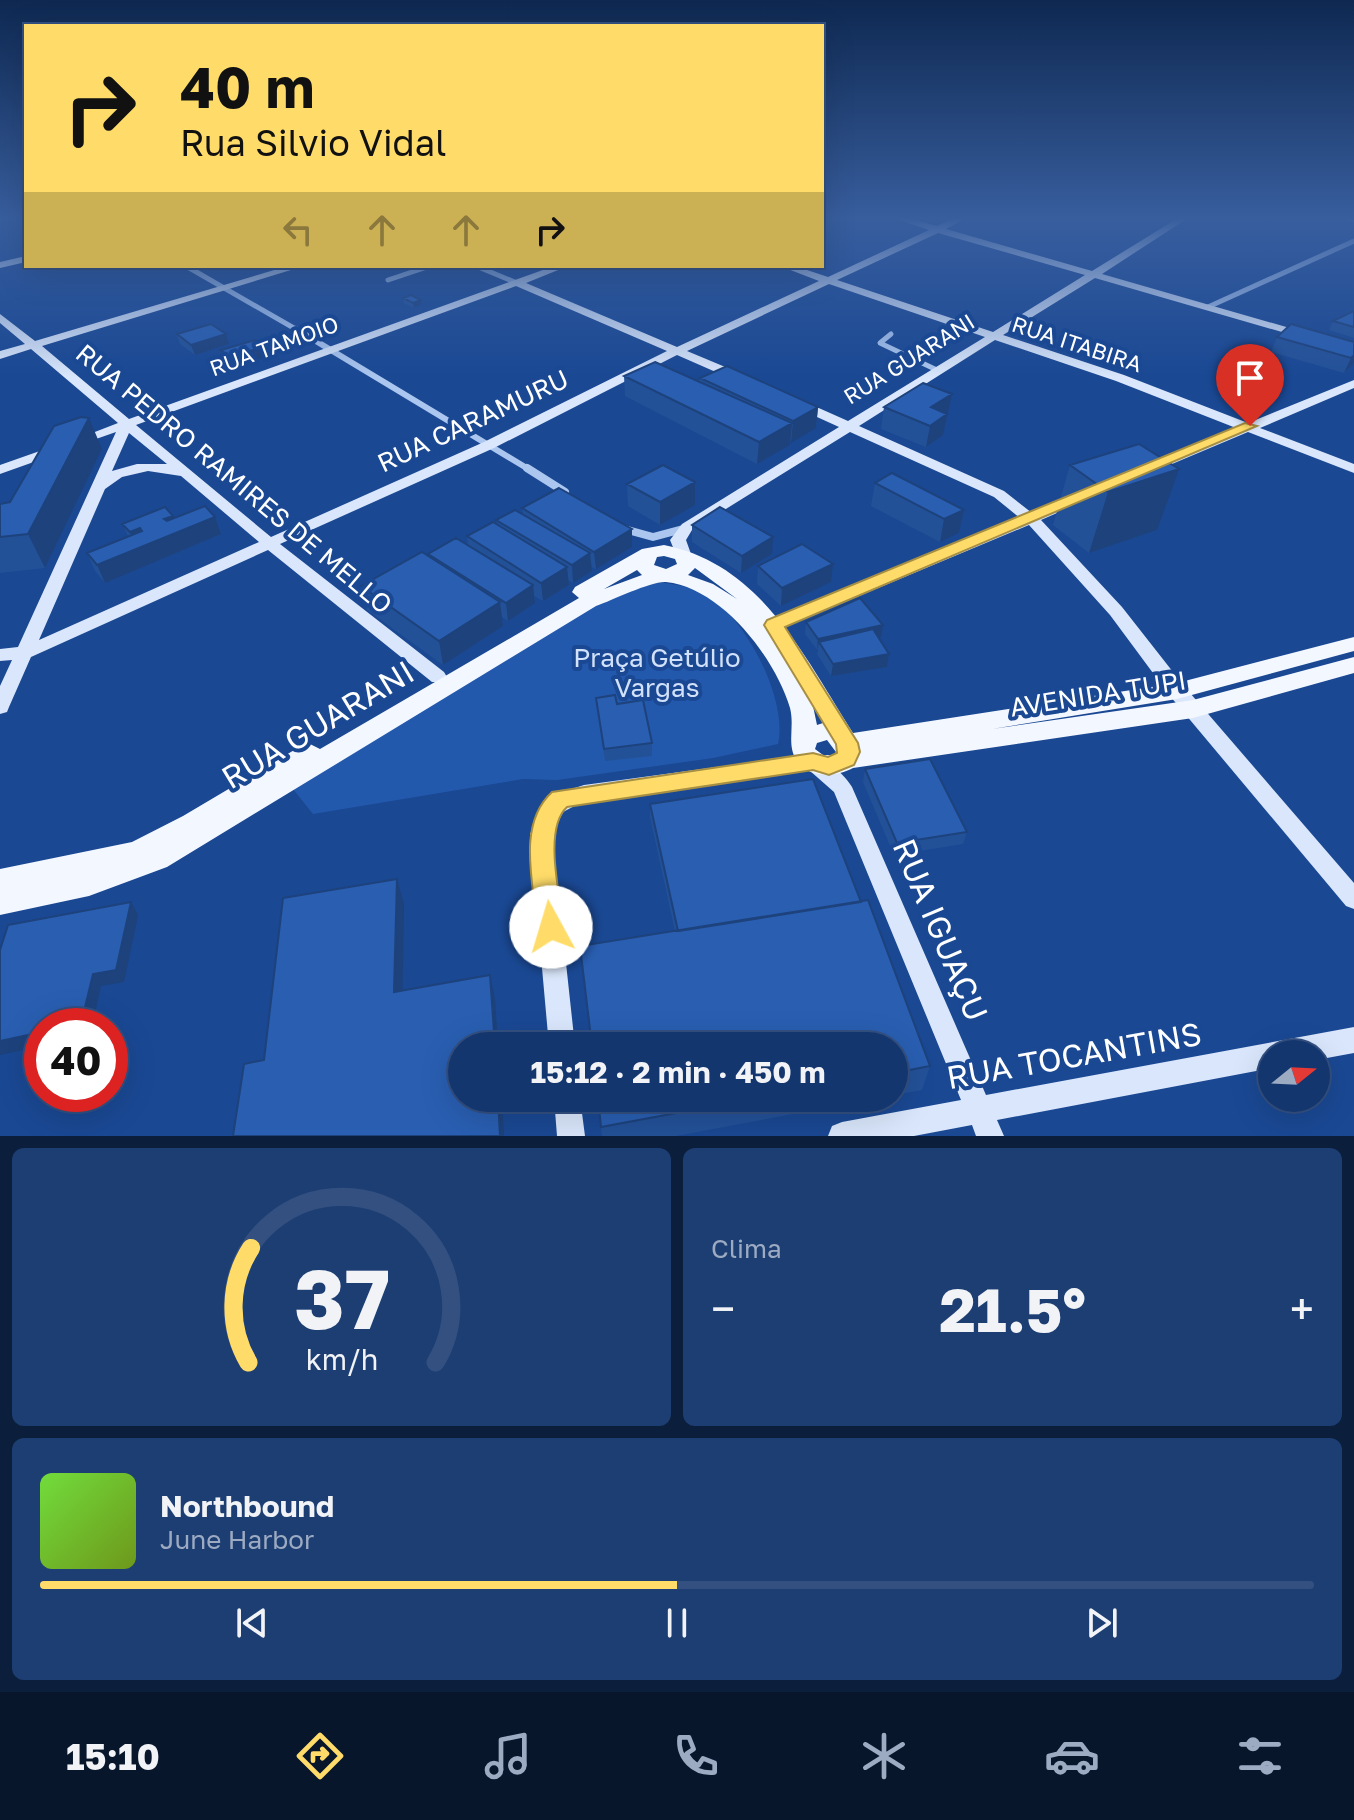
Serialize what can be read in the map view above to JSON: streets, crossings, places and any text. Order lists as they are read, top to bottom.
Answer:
{
  "streets": {
    "main road": ["RUA GUARANI", "AVENIDA TUPI"],
    "street": [
      "RUA ITABIRA",
      "RUA TAMOIO",
      "RUA CARAMURU",
      "RUA PEDRO RAMIRES DE MELLO",
      "RUA IGUAÇU",
      "RUA TOCANTINS"
    ]
  },
  "crossings": [
    ["RUA ITABIRA", "RUA GUARANI"],
    ["RUA ITABIRA", "RUA CARAMURU"],
    ["RUA TAMOIO", "RUA PEDRO RAMIRES DE MELLO"],
    ["RUA GUARANI", "RUA PEDRO RAMIRES DE MELLO"],
    ["RUA CARAMURU", "RUA PEDRO RAMIRES DE MELLO"],
    ["AVENIDA TUPI", "RUA IGUAÇU"],
    ["RUA IGUAÇU", "RUA TOCANTINS"]
  ],
  "parks": ["Praça Getúlio Vargas"],
  "north": "right",
  "page": {
    "turn": ["40 m", "Rua Silvio Vidal"],
    "limit": "40",
    "trip": "15:12 · 2 min · 450 m",
    "tile": "Clima",
    "heat": ["−", "21.5°", "+"],
    "song": ["Northbound", "June Harbor"],
    "tabs": "15:10",
    "gauge": ["37", "km/h"]
  }
}
